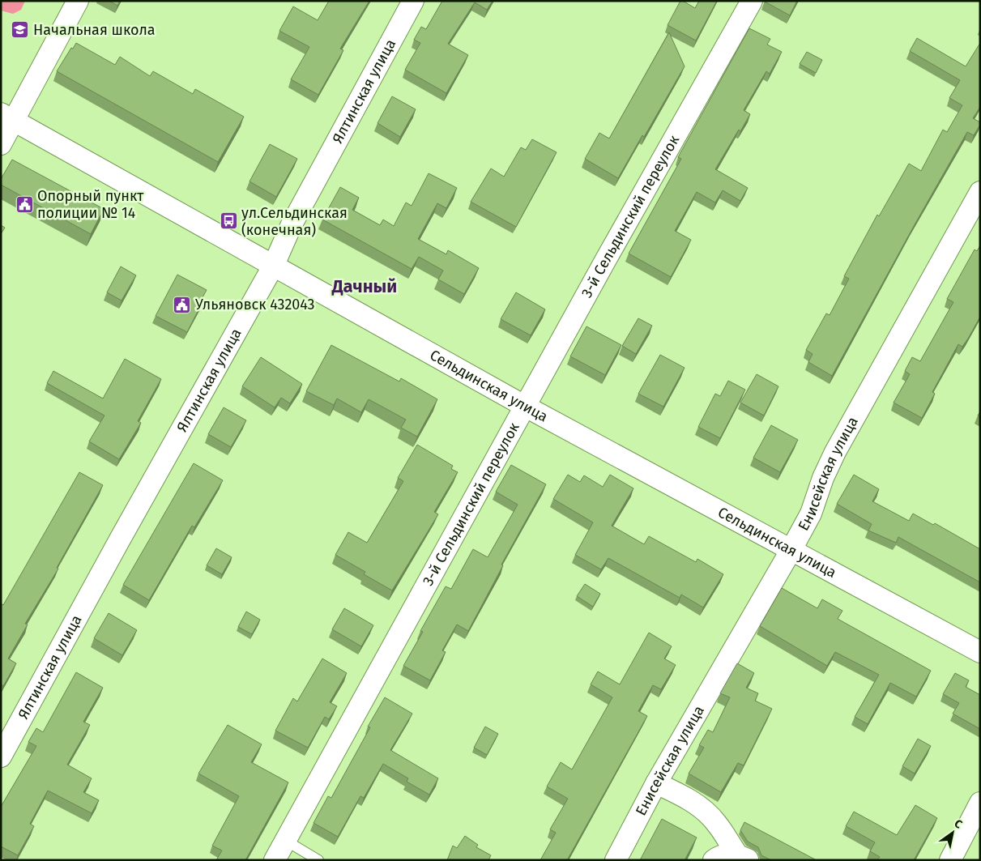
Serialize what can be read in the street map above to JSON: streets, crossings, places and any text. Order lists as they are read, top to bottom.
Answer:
{
  "streets": {
    "street": [
      "Ялтинская улица",
      "3-й Сельдинский переулок",
      "Сельдинская улица",
      "Енисейская улица"
    ]
  },
  "crossings": [
    ["Ялтинская улица", "Сельдинская улица"],
    ["3-й Сельдинский переулок", "Сельдинская улица"],
    ["Сельдинская улица", "Енисейская улица"]
  ],
  "districts": ["Дачный"],
  "places": {
    "school or university": ["Начальная школа"],
    "public building": ["Опорный пункт полиции № 14", "Ульяновск 432043"],
    "bus stop": ["ул.Сельдинская (конечная)"]
  },
  "north": "top right"
}
